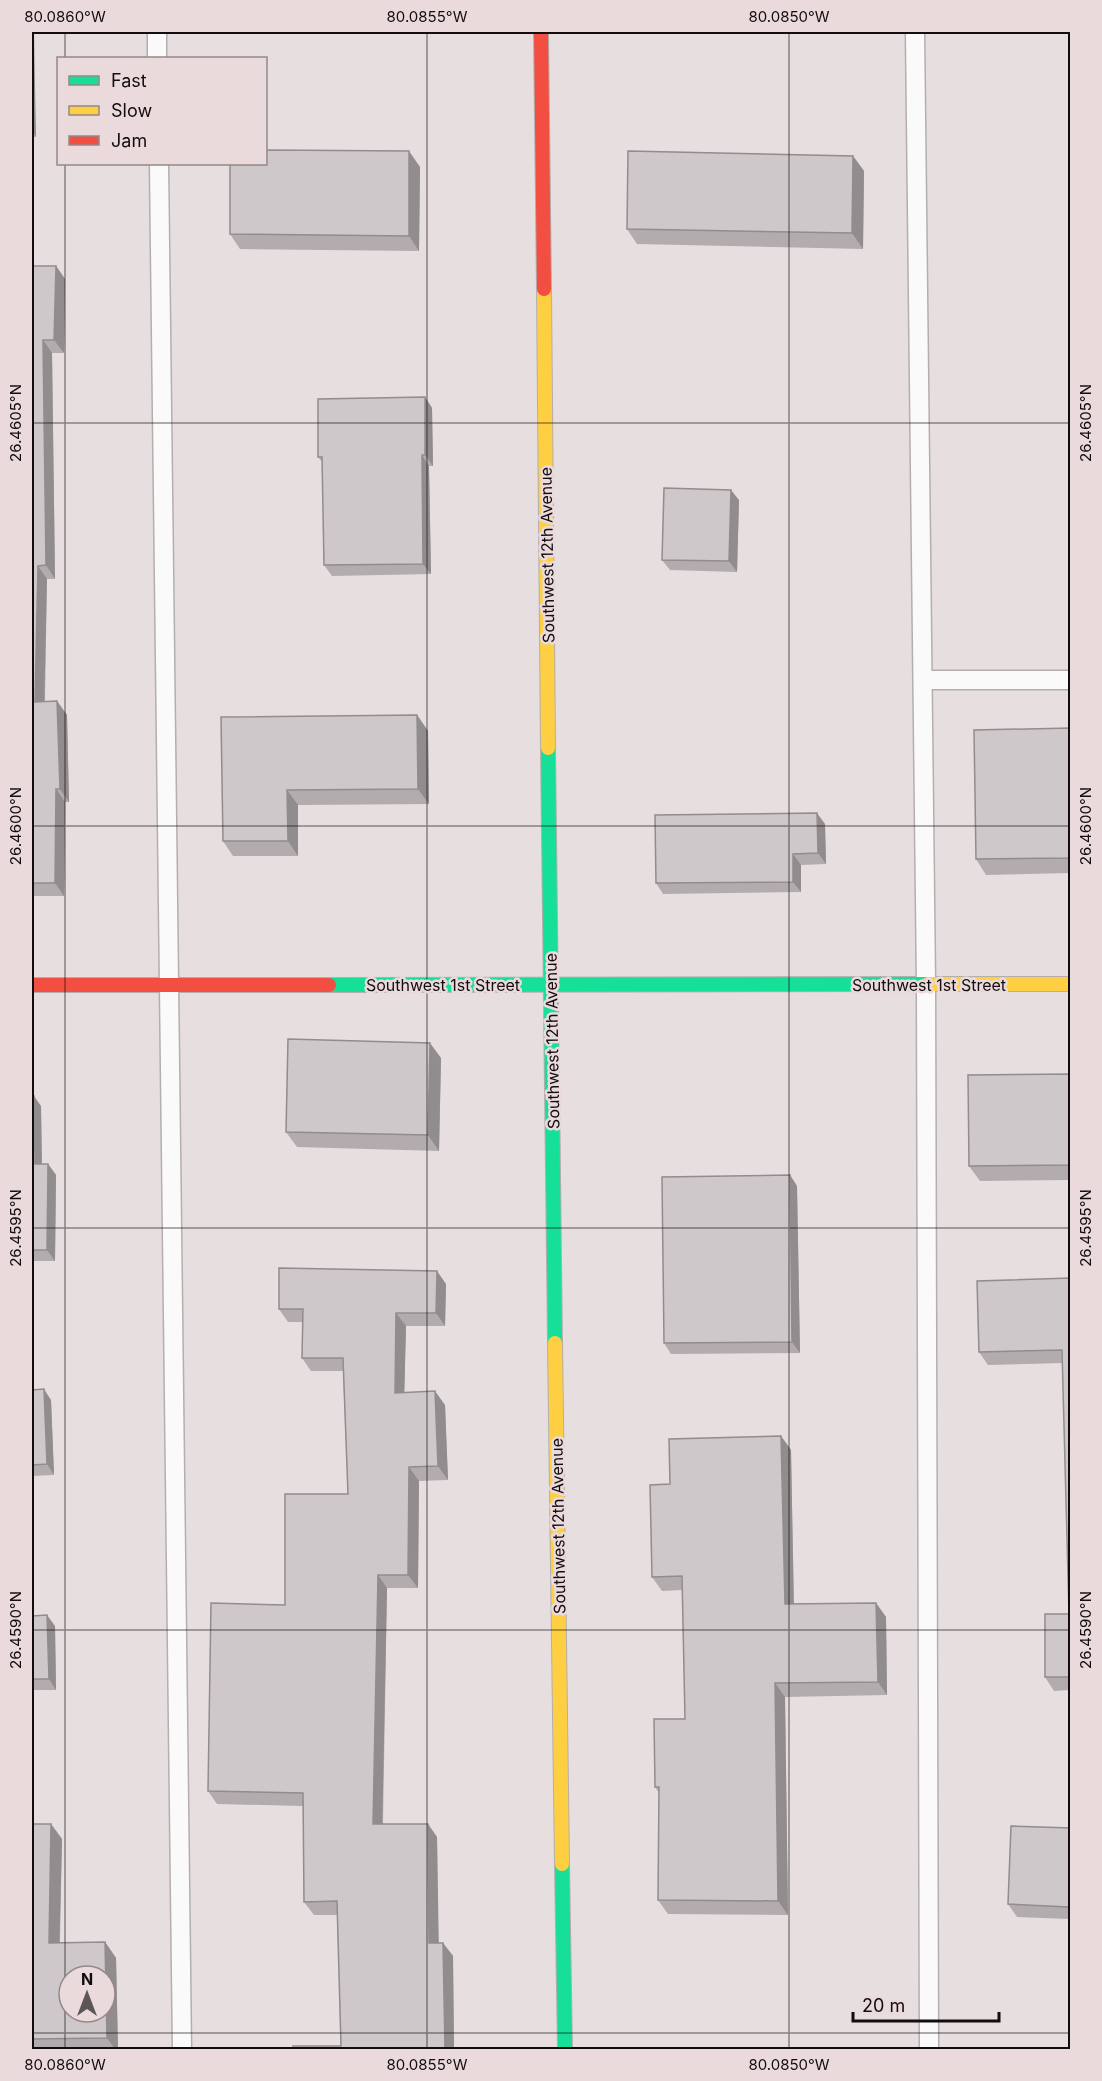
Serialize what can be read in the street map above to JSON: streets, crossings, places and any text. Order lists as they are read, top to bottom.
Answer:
{
  "streets": {
    "street": ["Southwest 12th Avenue", "Southwest 1st Street"]
  },
  "crossings": [
    ["Southwest 12th Avenue", "Southwest 1st Street"]
  ],
  "legend": ["Fast", "Slow", "Jam"],
  "scale_bar": "20 m",
  "north": "top",
  "coordinates": [
    "80.0860°W",
    "80.0855°W",
    "80.0850°W",
    "26.4605°N",
    "26.4600°N",
    "26.4595°N",
    "26.4590°N"
  ]
}
